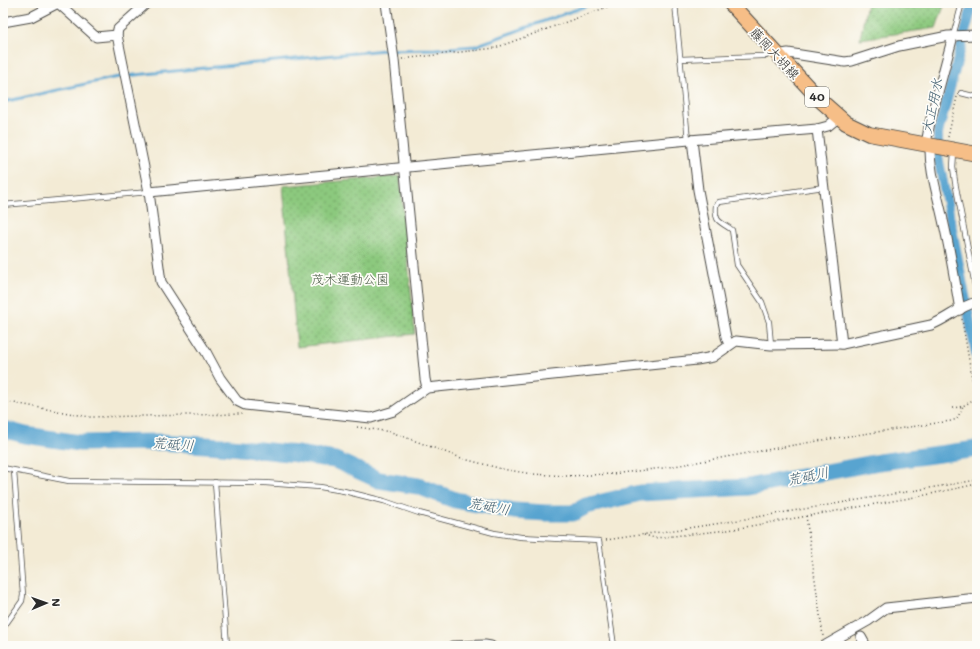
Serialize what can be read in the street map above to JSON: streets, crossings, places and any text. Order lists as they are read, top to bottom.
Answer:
{
  "streets": {
    "main road": ["藤岡大胡線", "40"]
  },
  "water": ["大正用水", "荒砥川"],
  "parks": ["茂木運動公園"],
  "north": "right"
}
